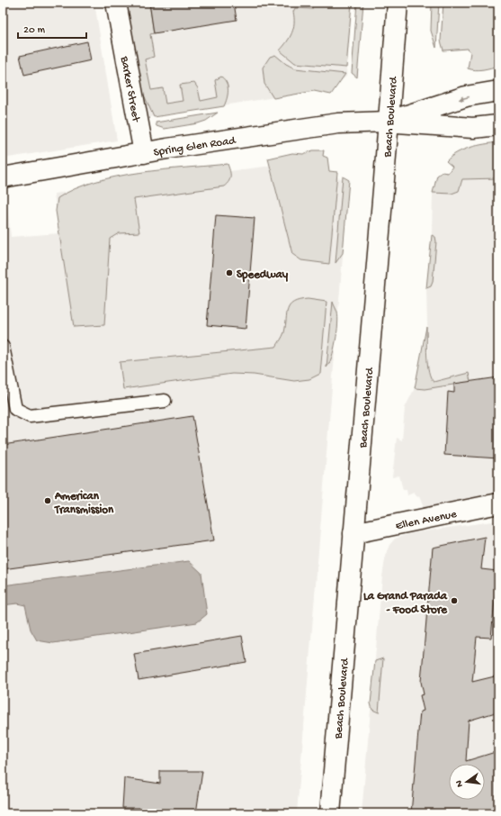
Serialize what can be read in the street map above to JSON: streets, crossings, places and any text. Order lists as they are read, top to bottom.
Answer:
{
  "streets": {
    "main road": [
      "Barker Street",
      "Beach Boulevard",
      "Spring Glen Road",
      "Ellen Avenue"
    ]
  },
  "crossings": [
    ["Barker Street", "Spring Glen Road"],
    ["Beach Boulevard", "Spring Glen Road"],
    ["Beach Boulevard", "Ellen Avenue"]
  ],
  "places": ["Speedway", "American Transmission", "La Grand Parada - Food Store"],
  "scale_bar": "20 m",
  "north": "left"
}
